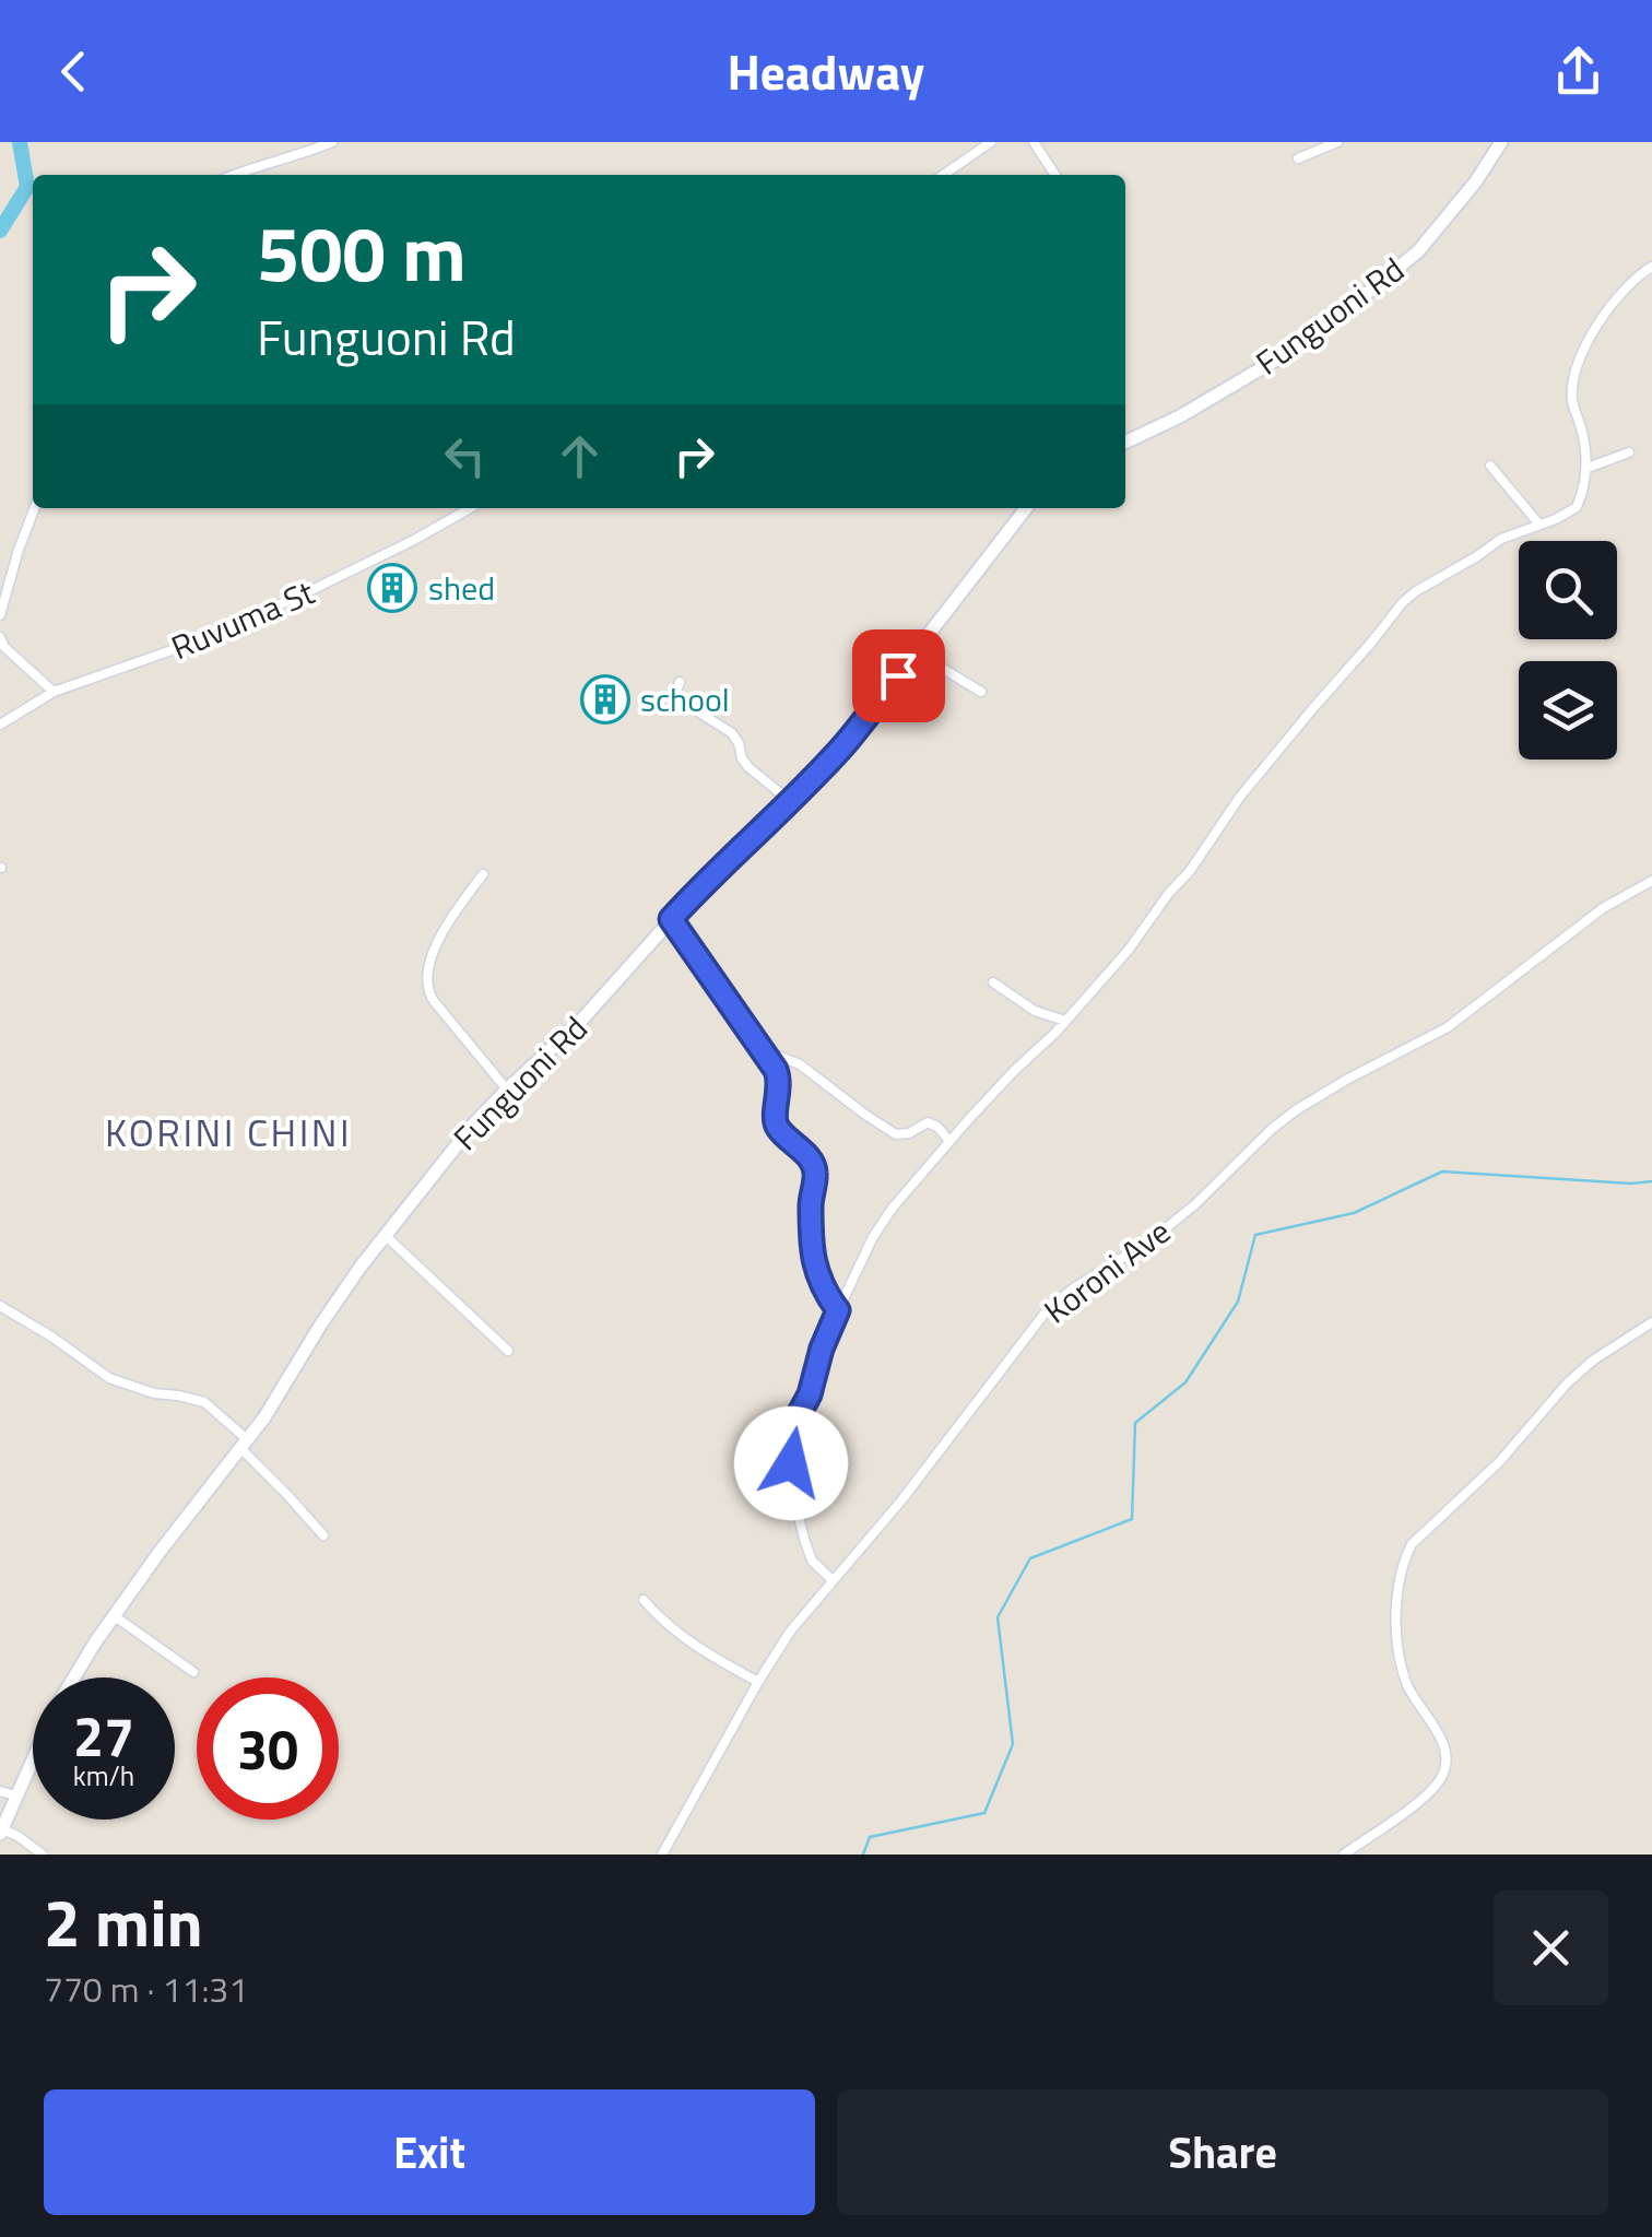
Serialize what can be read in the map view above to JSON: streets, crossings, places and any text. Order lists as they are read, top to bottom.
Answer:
{
  "streets": {
    "street": ["Funguoni Rd", "Ruvuma St", "Koroni Ave"]
  },
  "districts": ["KORINI CHINI"],
  "places": {
    "building": ["shed", "school"]
  },
  "page": {
    "header": "Headway",
    "turn": ["500 m", "Funguoni Rd"],
    "speed": "27 km/h",
    "limit": "30",
    "heading": ["2 min", "770 m · 11:31"],
    "buttons": ["Exit", "Share"]
  }
}
